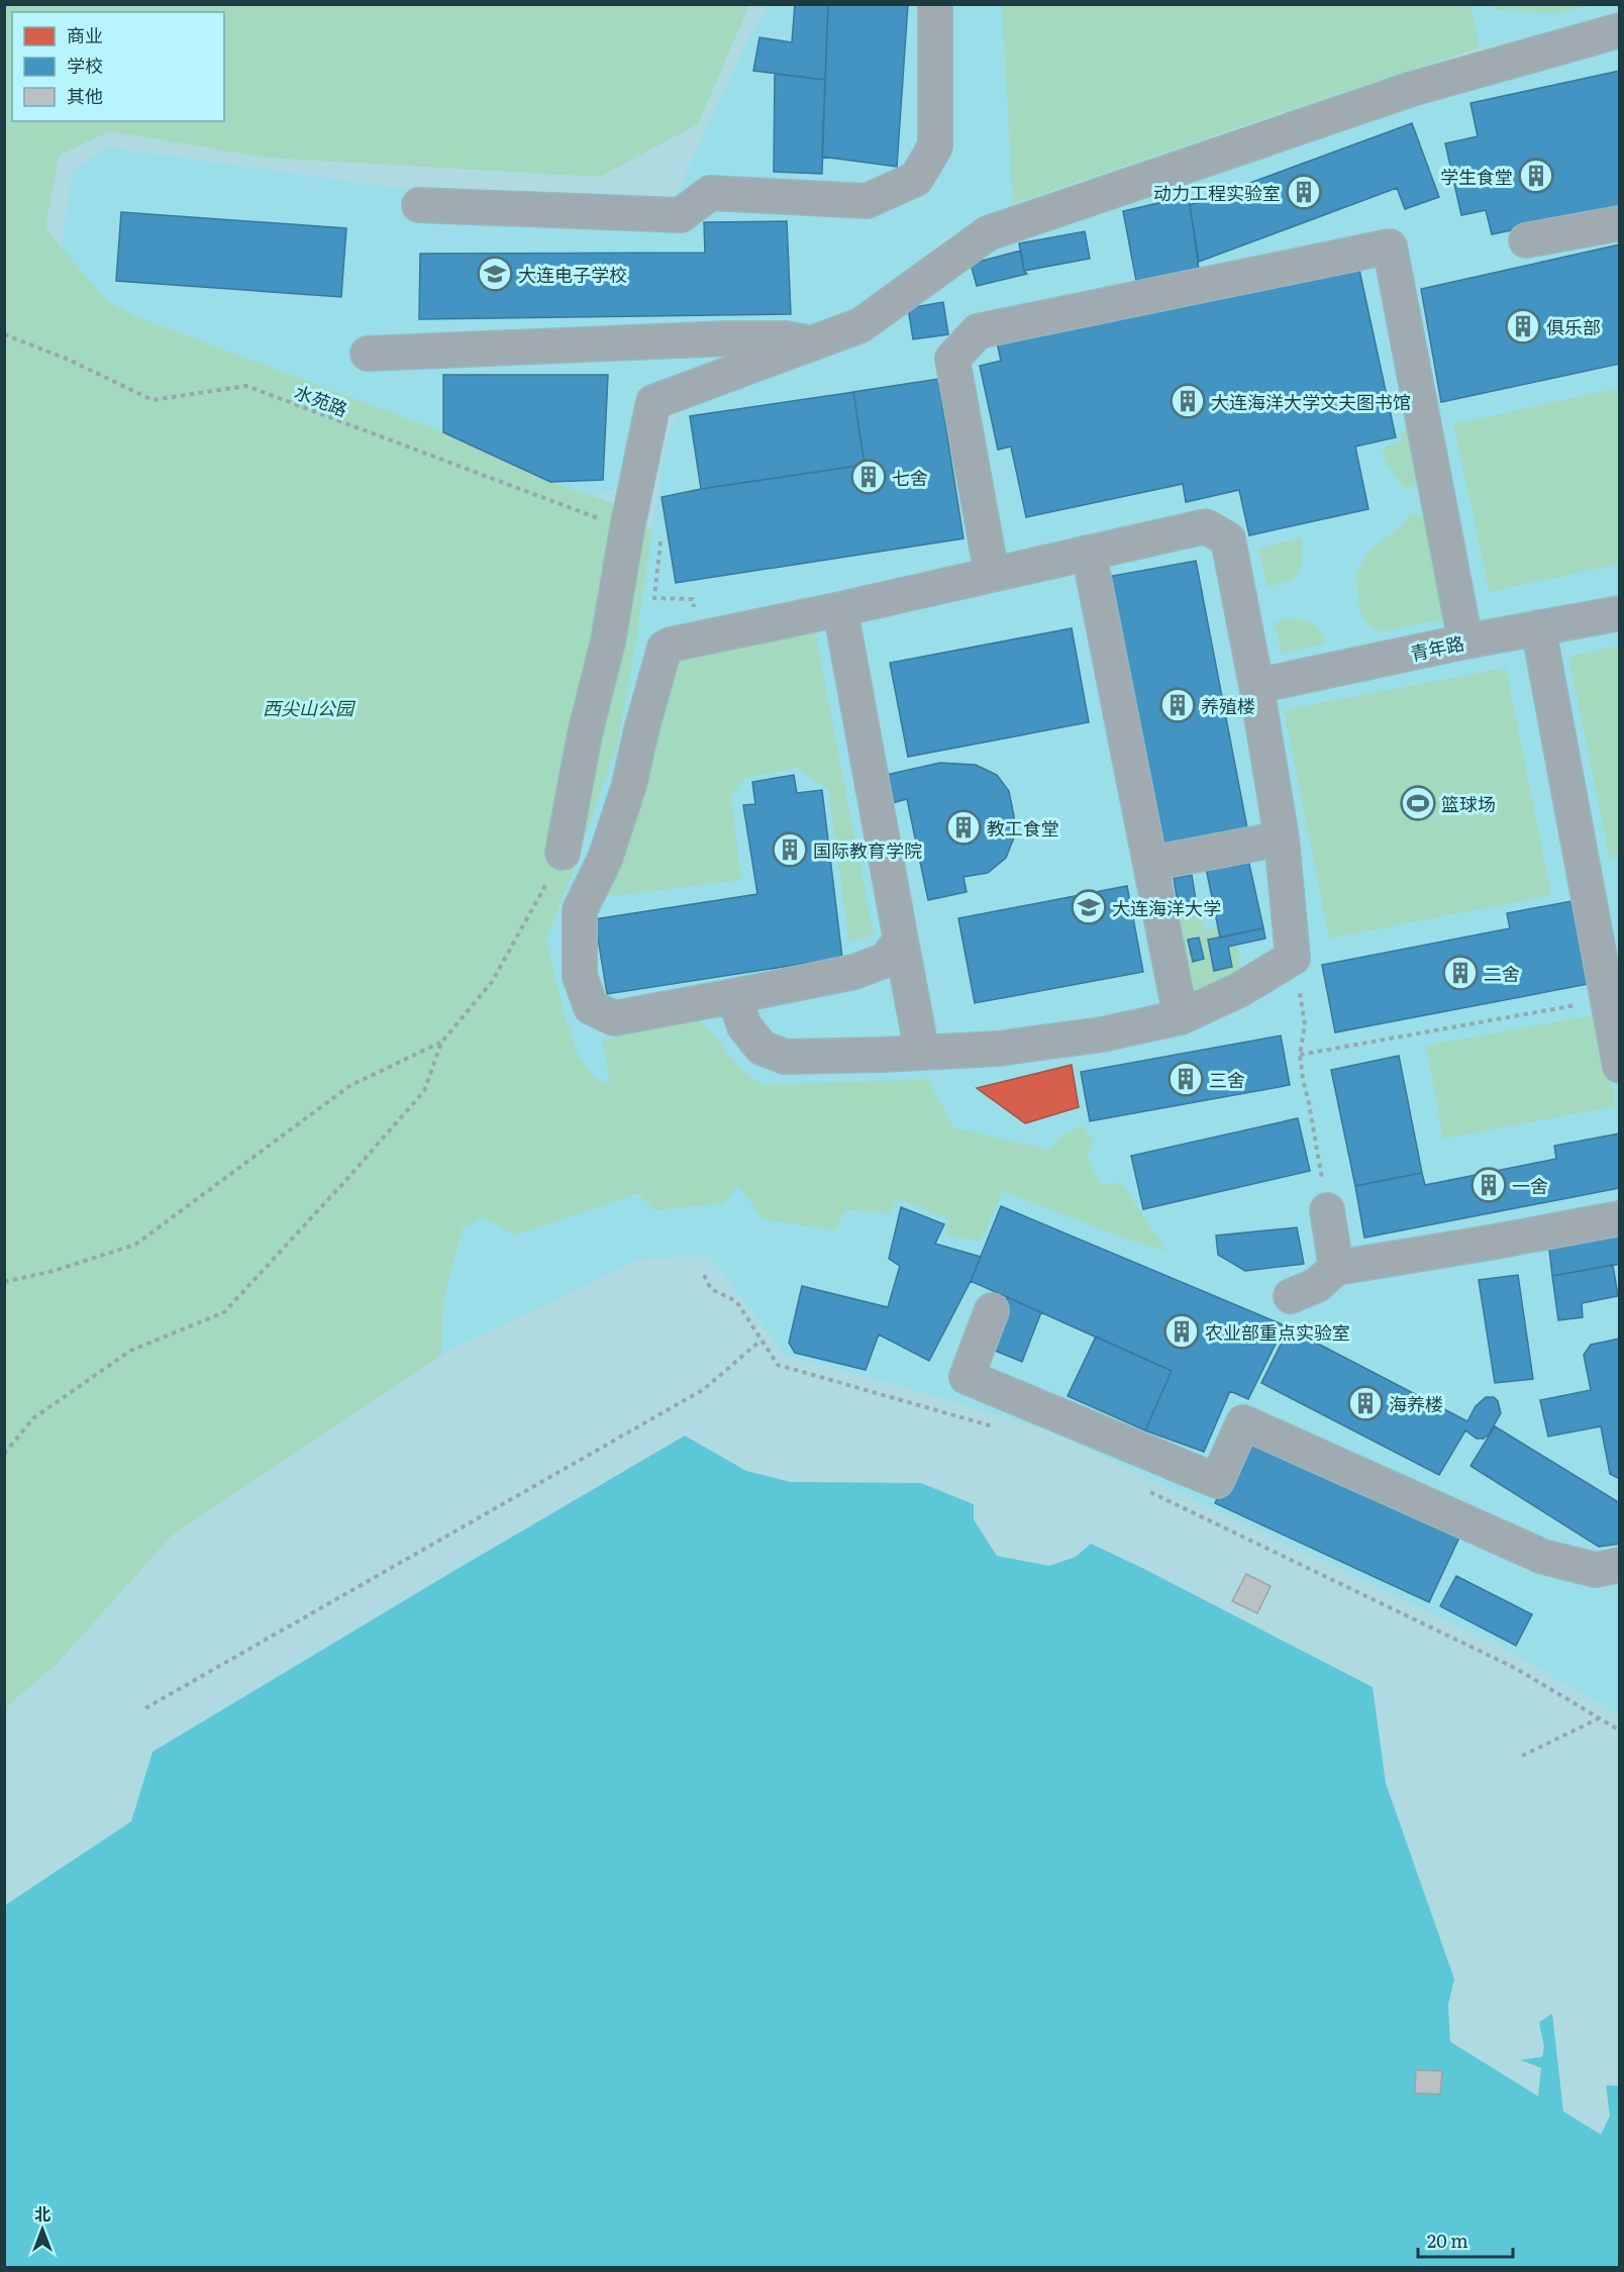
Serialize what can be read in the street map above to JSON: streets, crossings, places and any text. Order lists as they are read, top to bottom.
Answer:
{
  "streets": {
    "street": ["青年路"],
    "path": ["水苑路"]
  },
  "parks": ["西尖山公园"],
  "places": {
    "building": [
      "学生食堂",
      "动力工程实验室",
      "俱乐部",
      "大连海洋大学文夫图书馆",
      "七舍",
      "养殖楼",
      "教工食堂",
      "国际教育学院",
      "二舍",
      "三舍",
      "一舍",
      "农业部重点实验室",
      "海养楼"
    ],
    "school or university": ["大连电子学校", "大连海洋大学"],
    "sports": ["篮球场"]
  },
  "legend": ["商业", "学校", "其他"],
  "scale_bar": "20 m",
  "north": "top"
}
